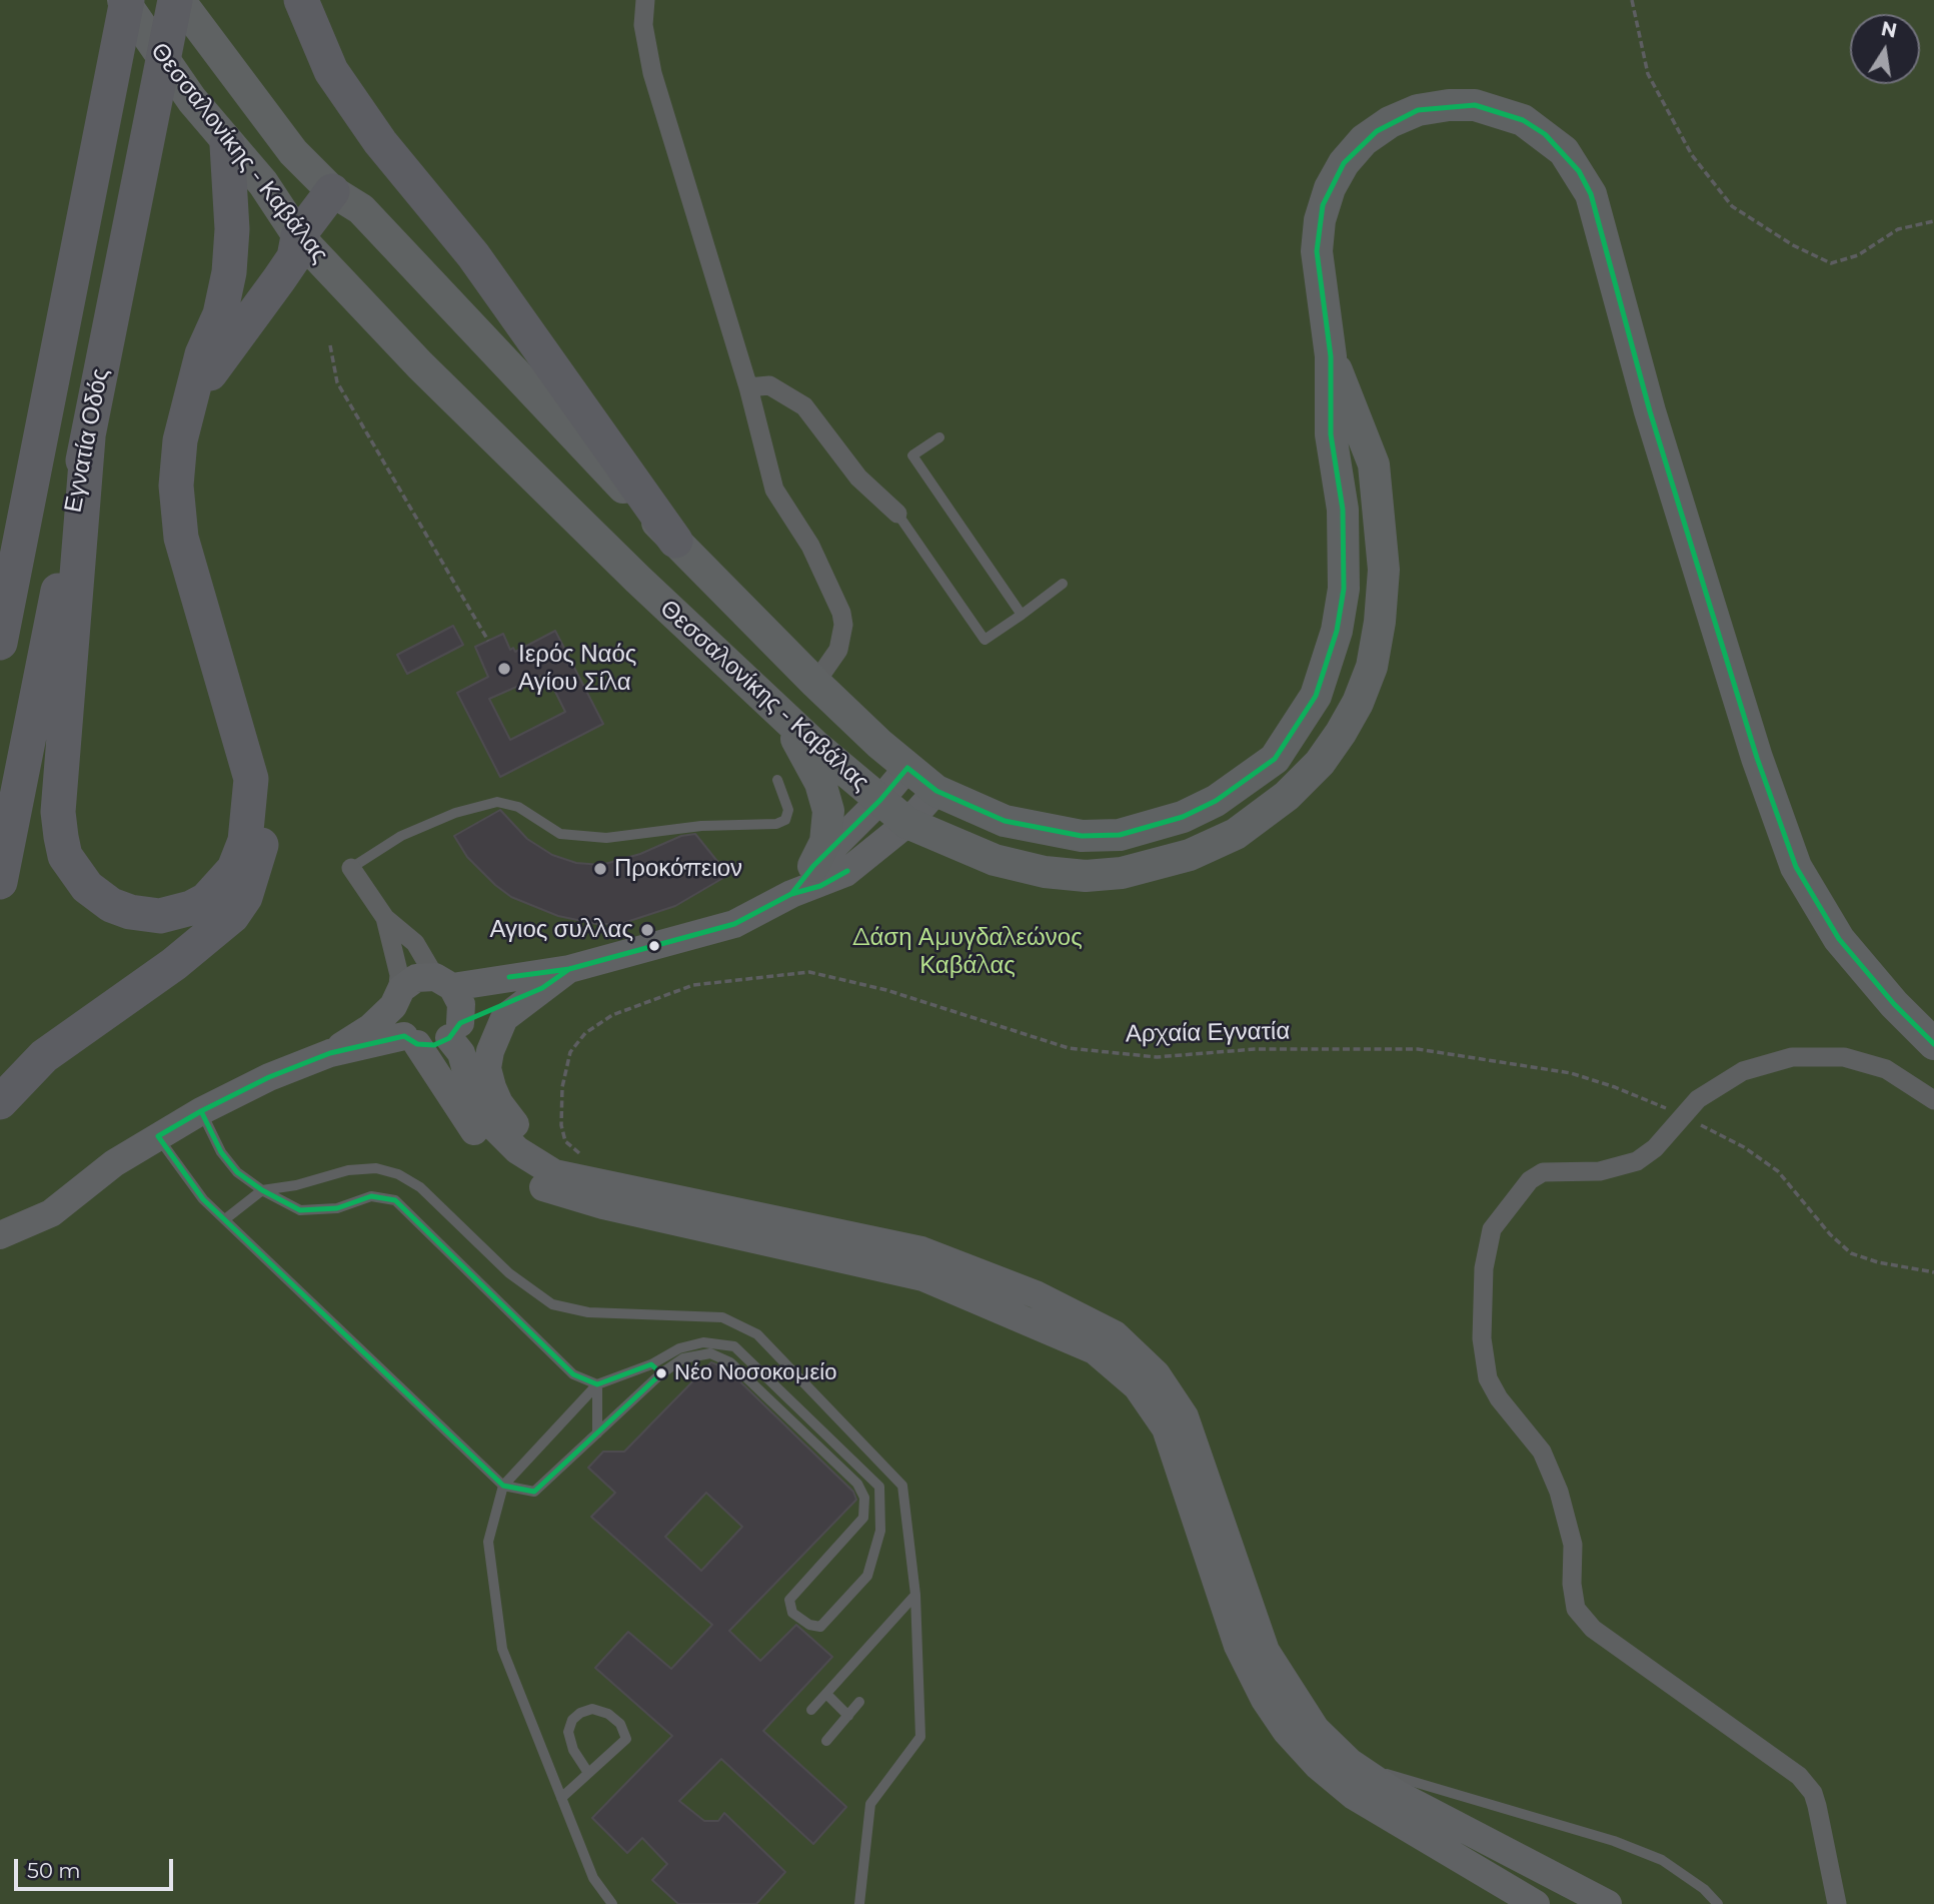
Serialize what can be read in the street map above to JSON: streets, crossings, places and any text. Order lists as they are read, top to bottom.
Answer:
{
  "streets": {
    "highway": ["Εγνατία Οδός"],
    "main road": ["Θεσσαλονίκης - Καβάλας"],
    "path": ["Αρχαία Εγνατία"]
  },
  "crossings": [
    ["Θεσσαλονίκης - Καβάλας", "Εγνατία Οδός"]
  ],
  "parks": ["Δάση Αμυγδαλεώνος Καβάλας"],
  "places": [
    "Ιερός Ναός Αγίου Σίλα",
    "Προκόπειον",
    "Αγιος συλλας",
    "Νέο Νοσοκομείο"
  ],
  "scale_bar": "50 m",
  "north": "top"
}
